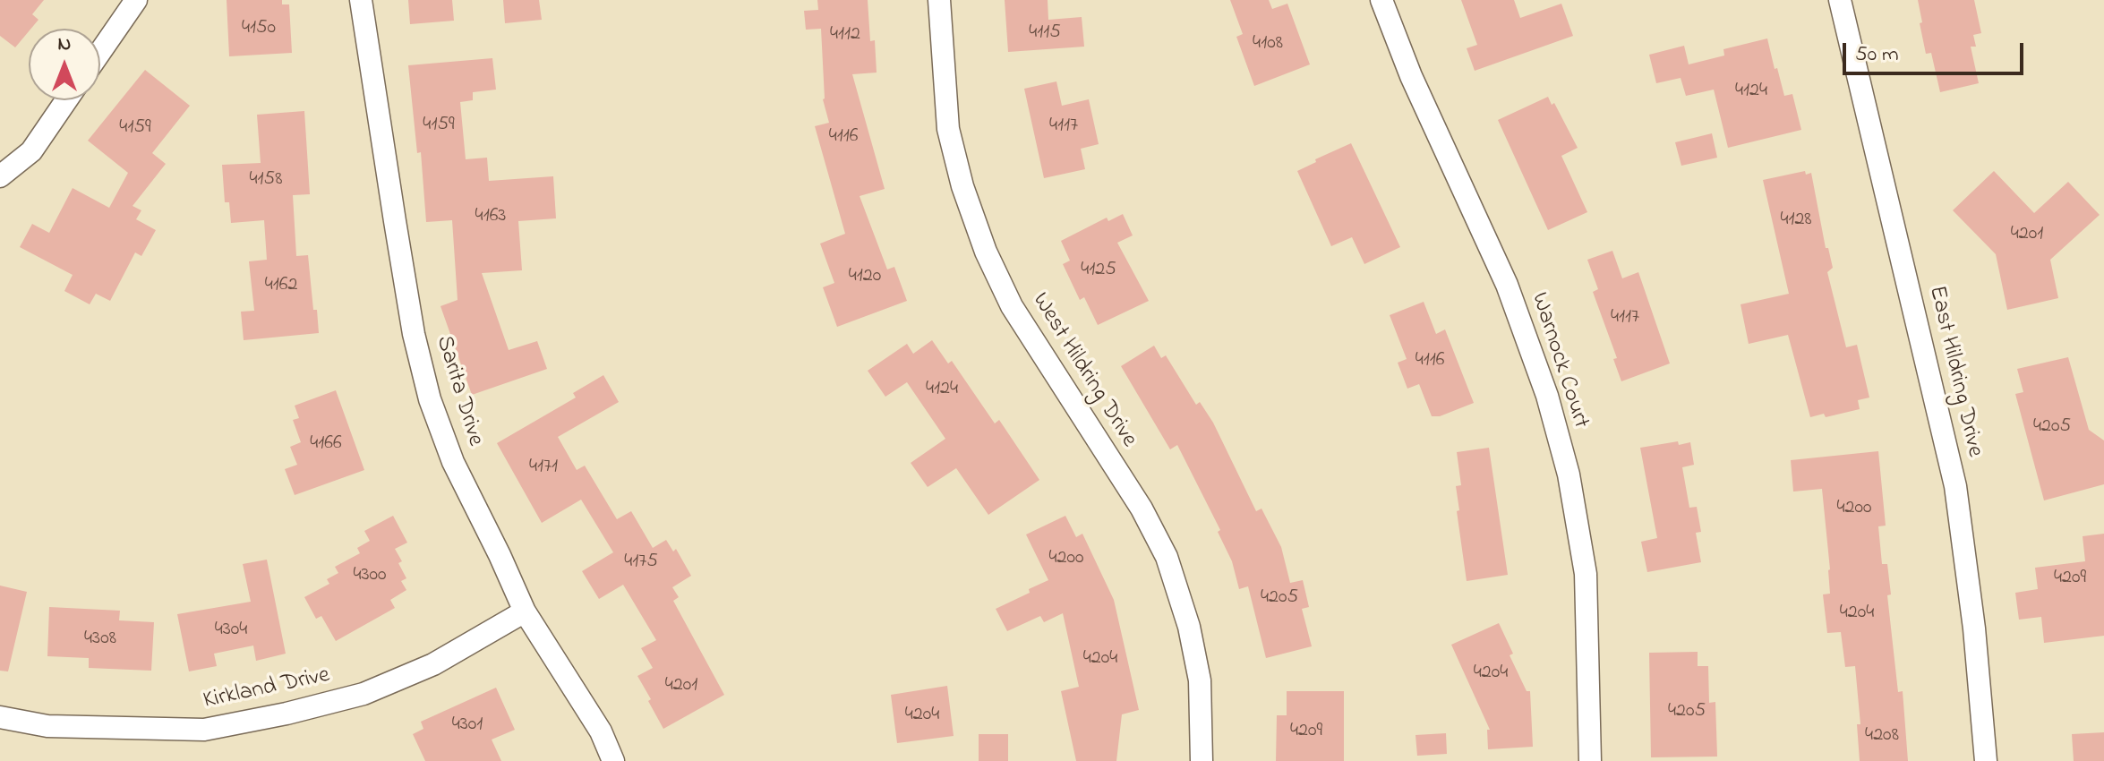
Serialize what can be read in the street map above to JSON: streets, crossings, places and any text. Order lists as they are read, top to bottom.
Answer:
{
  "streets": {
    "street": [
      "Warnock Court",
      "West Hildring Drive",
      "East Hildring Drive",
      "Sarita Drive",
      "Kirkland Drive"
    ]
  },
  "crossings": [
    ["Sarita Drive", "Kirkland Drive"]
  ],
  "house_numbers": [
    "4150",
    "4115",
    "4112",
    "4108",
    "4124",
    "4159",
    "4117",
    "4159",
    "4116",
    "4158",
    "4163",
    "4128",
    "4201",
    "4125",
    "4120",
    "4162",
    "4117",
    "4116",
    "4124",
    "4205",
    "4166",
    "4171",
    "4200",
    "4200",
    "4175",
    "4300",
    "4209",
    "4205",
    "4204",
    "4304",
    "4308",
    "4204",
    "4204",
    "4201",
    "4205",
    "4204",
    "4301",
    "4209",
    "4208"
  ],
  "scale_bar": "50 m",
  "north": "top"
}
